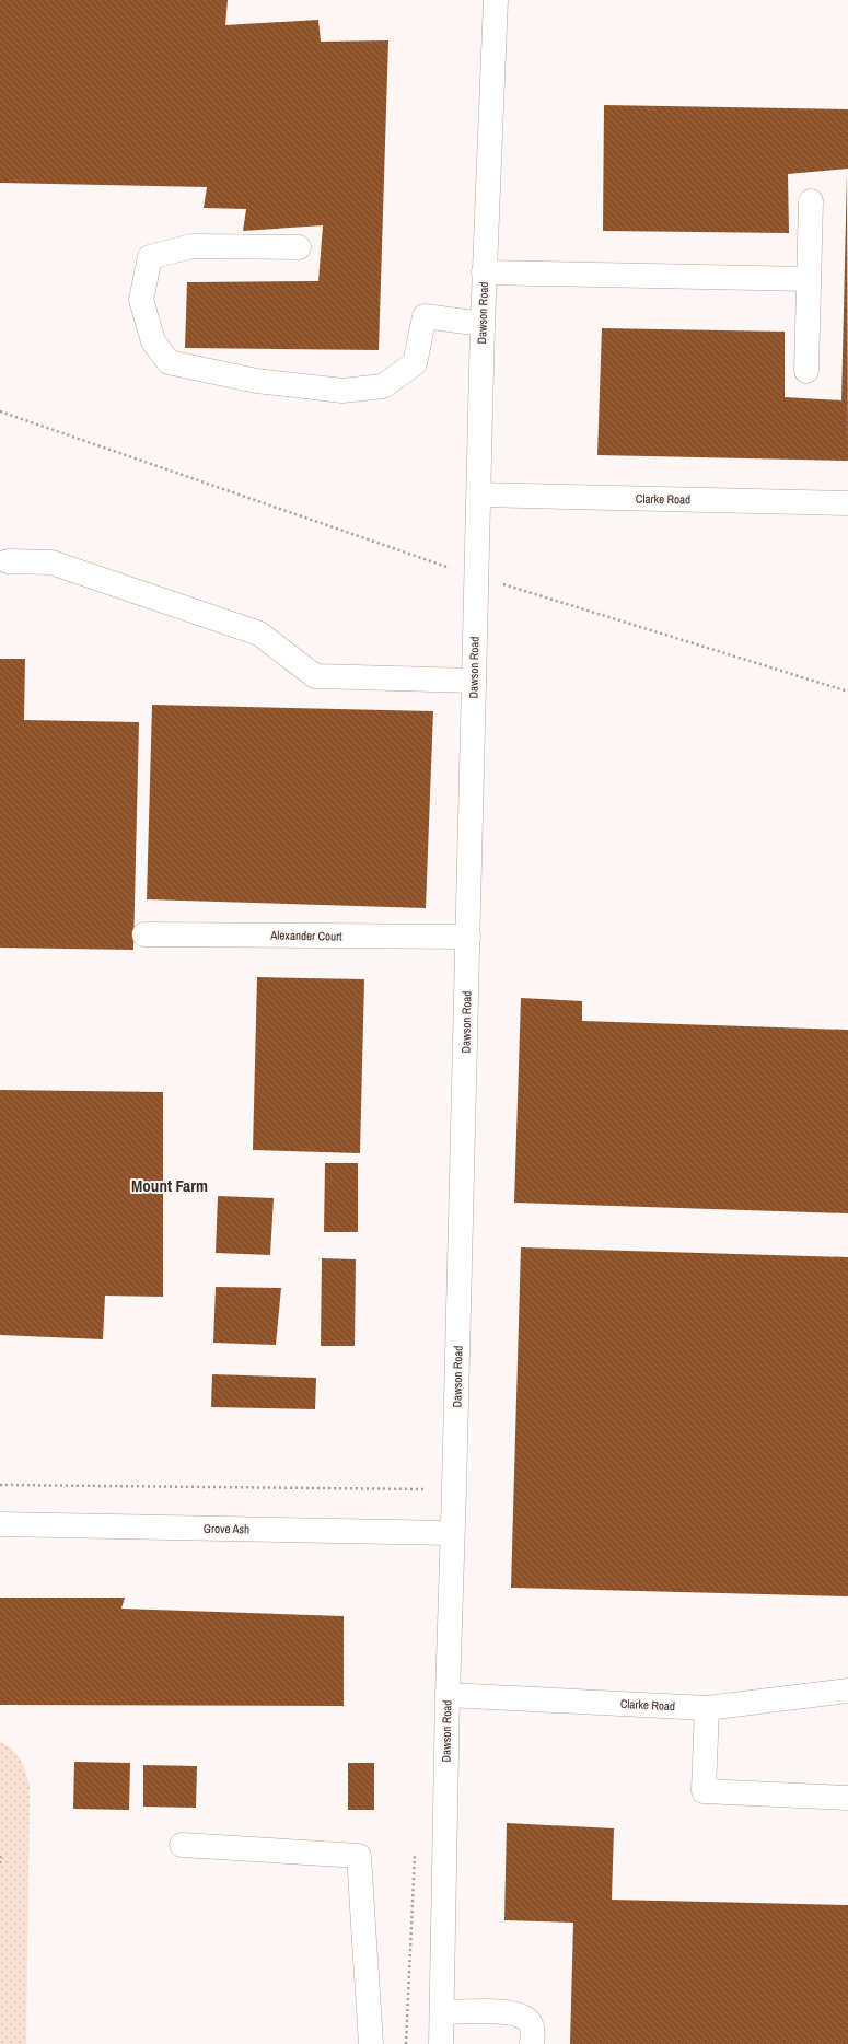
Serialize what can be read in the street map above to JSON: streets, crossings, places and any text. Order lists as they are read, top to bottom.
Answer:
{
  "streets": {
    "street": [
      "Dawson Road",
      "Clarke Road",
      "Alexander Court",
      "Grove Ash"
    ]
  },
  "crossings": [
    ["Dawson Road", "Clarke Road"],
    ["Dawson Road", "Alexander Court"],
    ["Dawson Road", "Grove Ash"]
  ],
  "districts": ["Mount Farm"]
}
